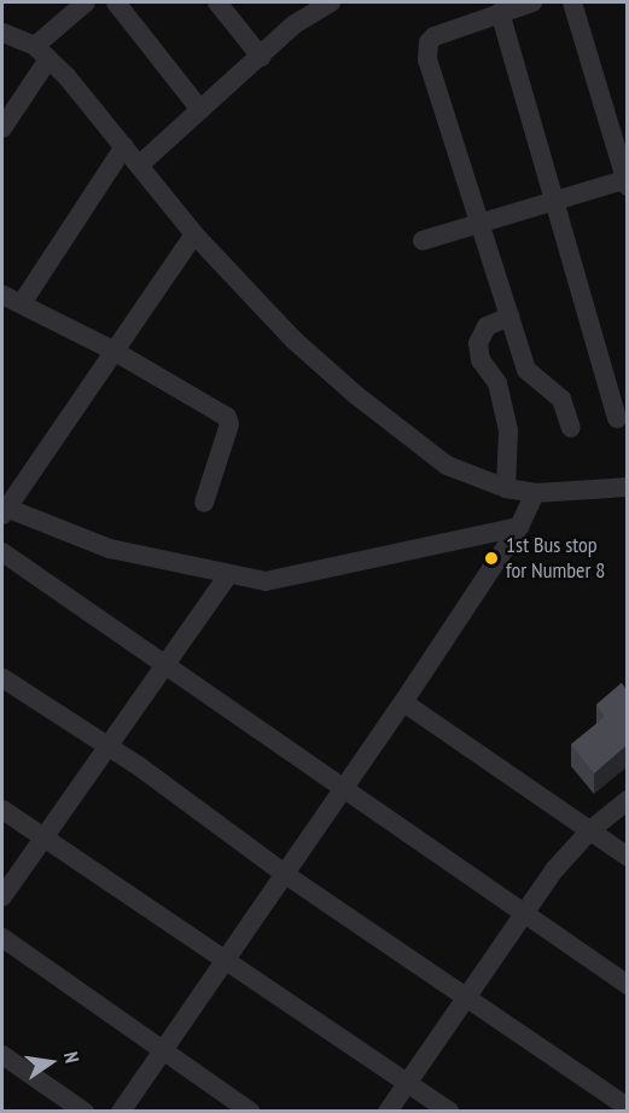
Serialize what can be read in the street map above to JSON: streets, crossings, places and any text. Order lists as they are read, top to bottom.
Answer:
{
  "places": ["1st Bus stop for Number 8"],
  "north": "right"
}
